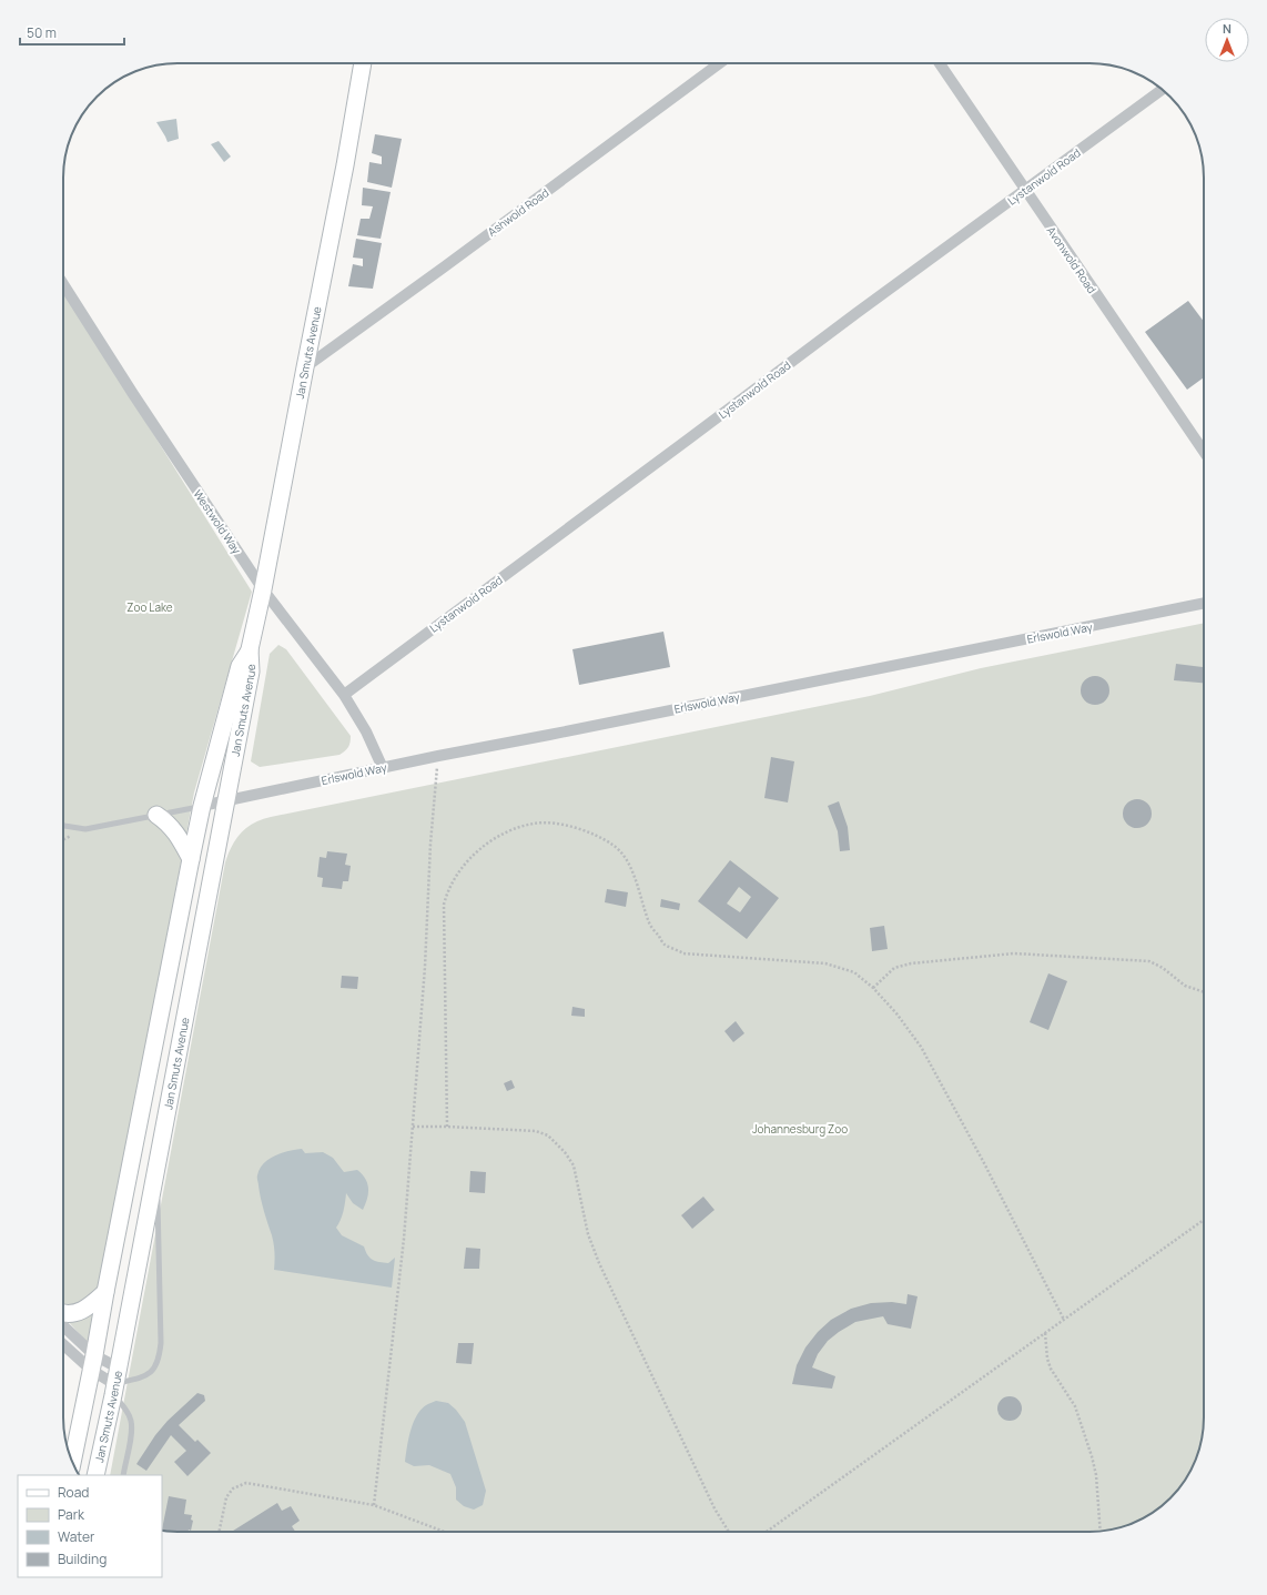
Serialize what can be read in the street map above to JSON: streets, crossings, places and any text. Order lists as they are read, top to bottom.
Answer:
{
  "streets": {
    "main road": ["Jan Smuts Avenue"],
    "street": [
      "Lystanwold Road",
      "Ashwold Road",
      "Avonwold Road",
      "Westwold Way",
      "Erlswold Way"
    ]
  },
  "crossings": [
    ["Lystanwold Road", "Avonwold Road"],
    ["Lystanwold Road", "Westwold Way"],
    ["Ashwold Road", "Jan Smuts Avenue"],
    ["Jan Smuts Avenue", "Westwold Way"],
    ["Jan Smuts Avenue", "Erlswold Way"],
    ["Westwold Way", "Erlswold Way"]
  ],
  "parks": ["Zoo Lake", "Johannesburg Zoo"],
  "legend": [
    "Road",
    "Park",
    "Water",
    "Building"
  ],
  "scale_bar": "50 m",
  "north": "top"
}
